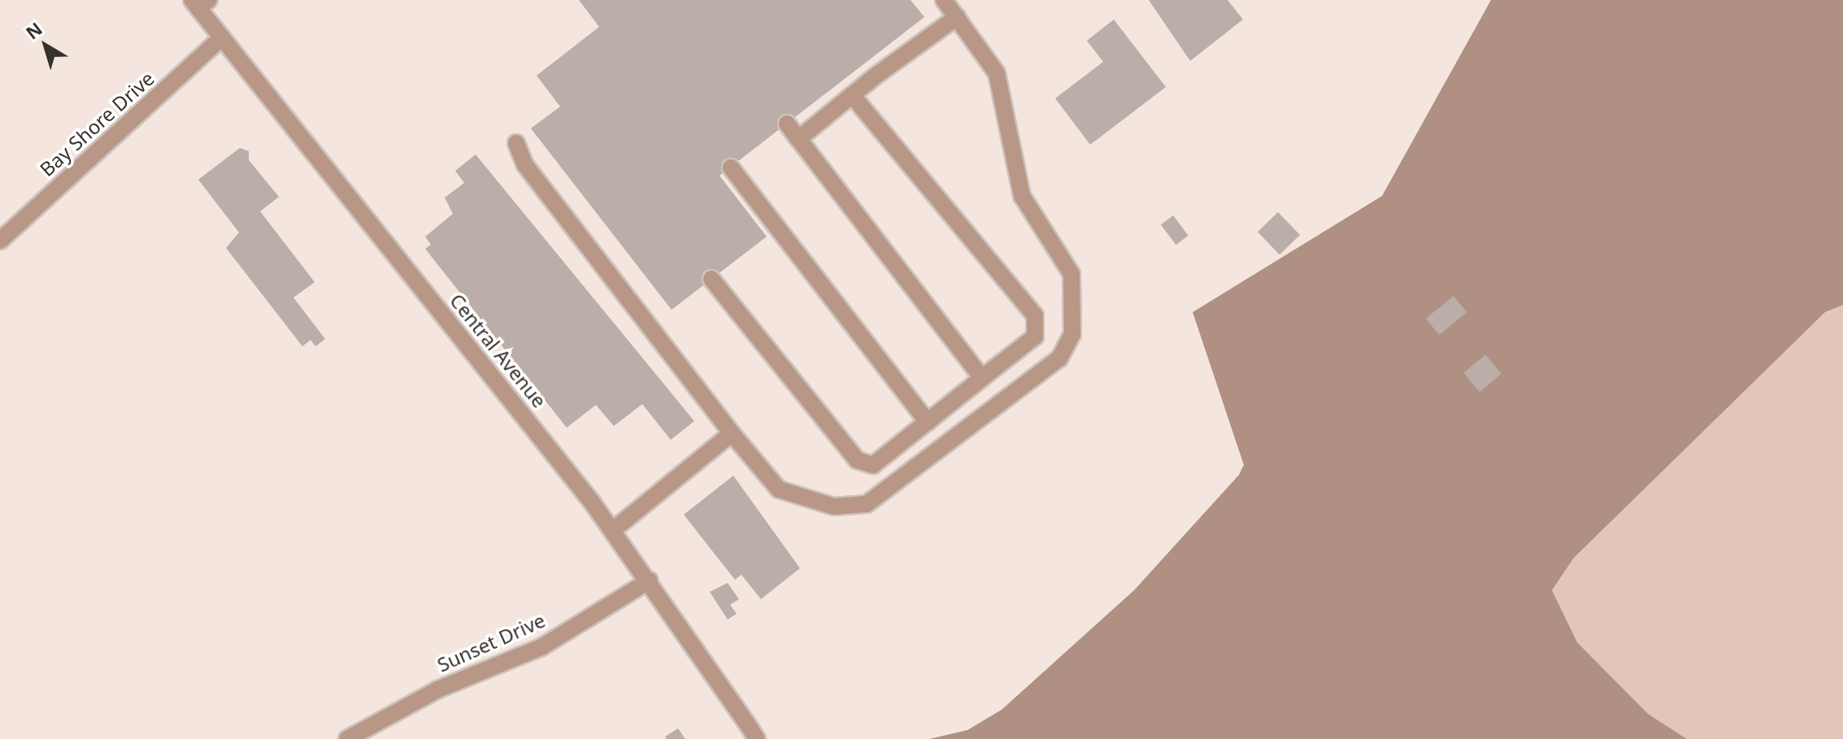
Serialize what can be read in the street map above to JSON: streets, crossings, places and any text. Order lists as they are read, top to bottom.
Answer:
{
  "streets": {
    "street": ["Bay Shore Drive", "Central Avenue", "Sunset Drive"]
  },
  "crossings": [
    ["Bay Shore Drive", "Central Avenue"],
    ["Central Avenue", "Sunset Drive"]
  ],
  "north": "top left"
}
